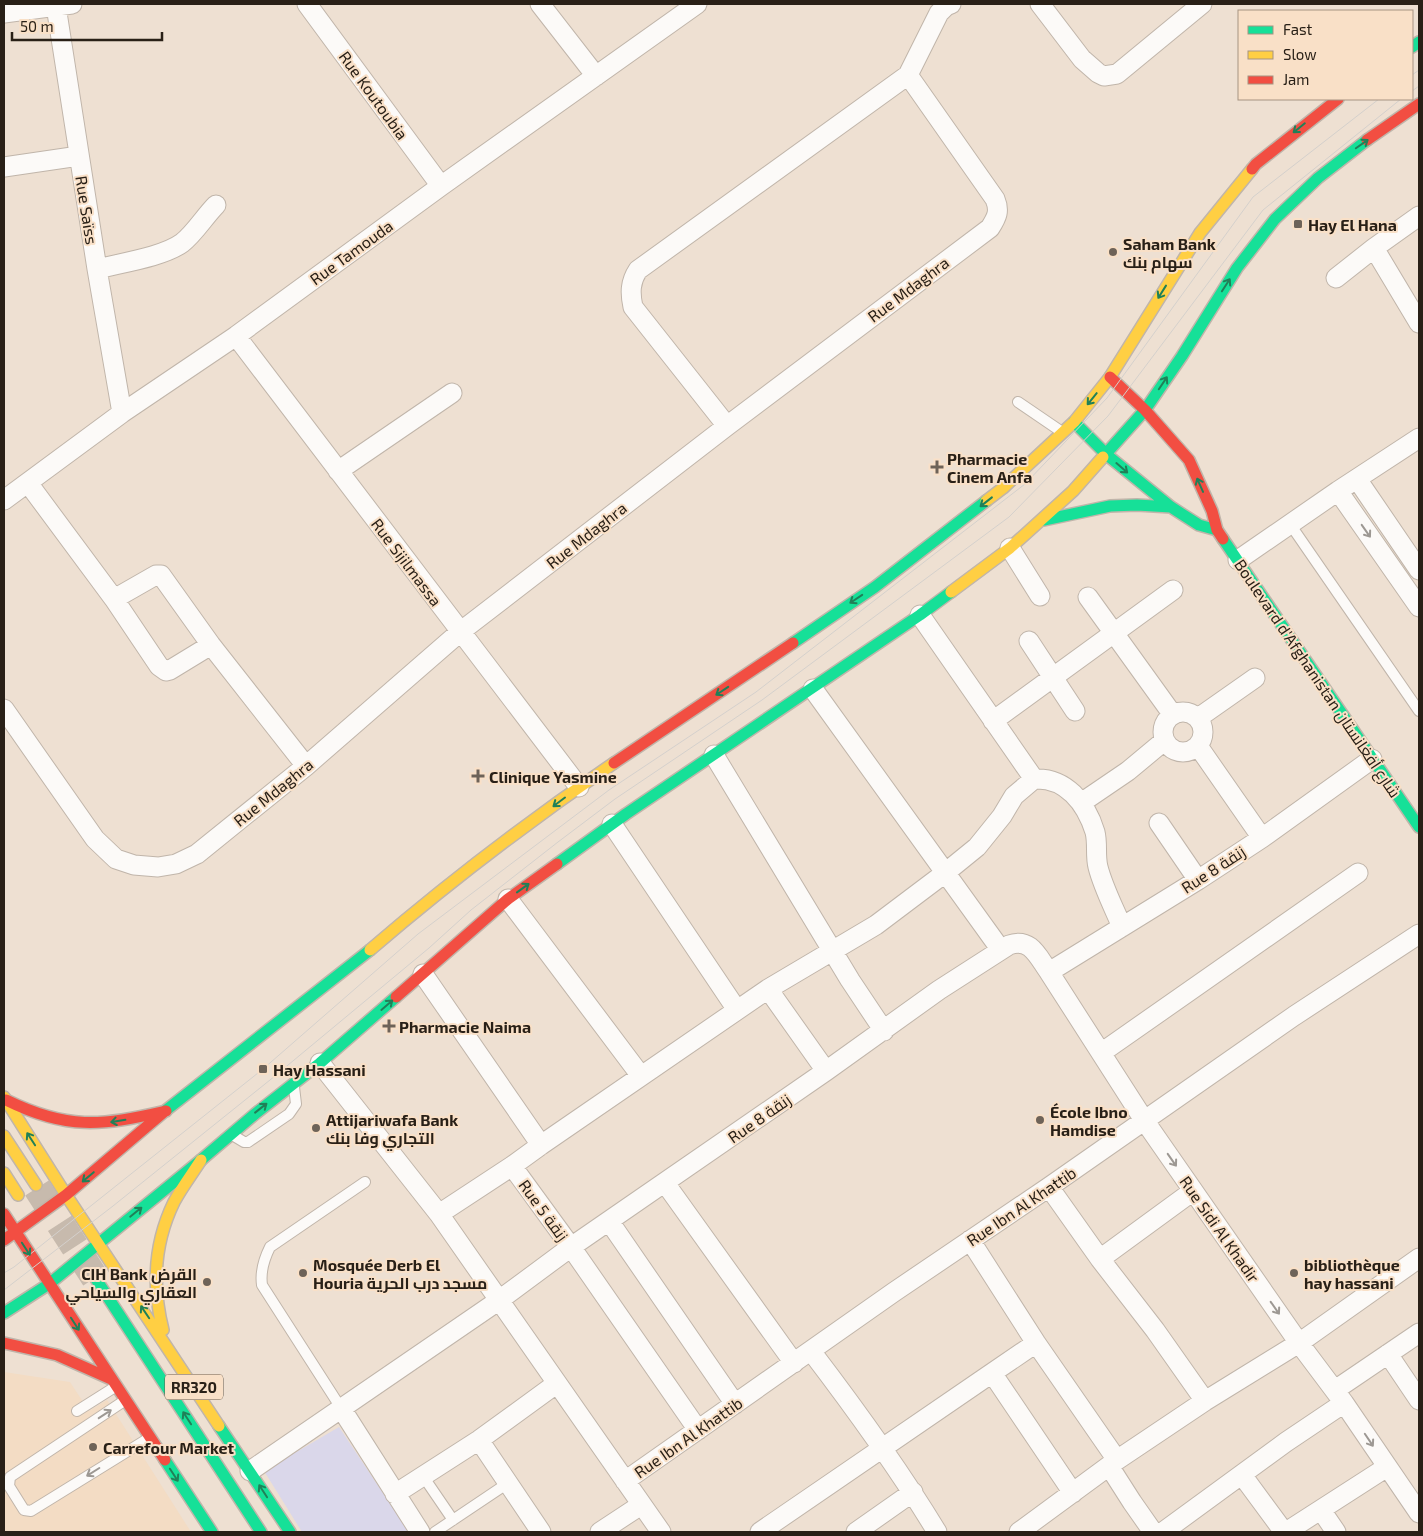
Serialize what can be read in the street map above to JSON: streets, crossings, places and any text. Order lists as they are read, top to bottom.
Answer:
{
  "streets": {
    "main road": ["Boulevard d'Afghanistan شارع أفغانستان", "RR320"],
    "street": [
      "Rue Koutoubia",
      "Rue Saïss",
      "Rue Tamouda",
      "Rue Mdaghra",
      "Rue Sijilmassa",
      "Rue 8 زنقة",
      "Rue Ibn Al Khattib",
      "Rue 5 زنقة",
      "Rue Sidi Al Khadir"
    ]
  },
  "crossings": [
    ["Rue Koutoubia", "Rue Tamouda"],
    ["Rue Saïss", "Rue Tamouda"],
    ["Rue Tamouda", "Rue Sijilmassa"],
    ["Rue Mdaghra", "Rue Sijilmassa"],
    ["Boulevard d'Afghanistan شارع أفغانستان", "Rue 8 زنقة"],
    ["Rue 8 زنقة", "Rue 5 زنقة"],
    ["Rue 8 زنقة", "Rue Sidi Al Khadir"],
    ["Rue 8 زنقة", "RR320"],
    ["Rue Ibn Al Khattib", "Rue 5 زنقة"],
    ["Rue Ibn Al Khattib", "Rue Sidi Al Khadir"]
  ],
  "places": {
    "transit": ["Hay El Hana", "Hay Hassani"],
    "other": [
      "Saham Bank سهام بنك",
      "École Ibno Hamdise",
      "Attijariwafa Bank التجاري وفا بنك",
      "Mosquée Derb El Houria مسجد درب الحرية",
      "bibliothèque hay hassani",
      "CIH Bank القرض العقاري والسياحي",
      "Carrefour Market"
    ],
    "health": ["Pharmacie Cinem Anfa", "Clinique Yasmine", "Pharmacie Naima"]
  },
  "legend": ["Fast", "Slow", "Jam"],
  "scale_bar": "50 m"
}
